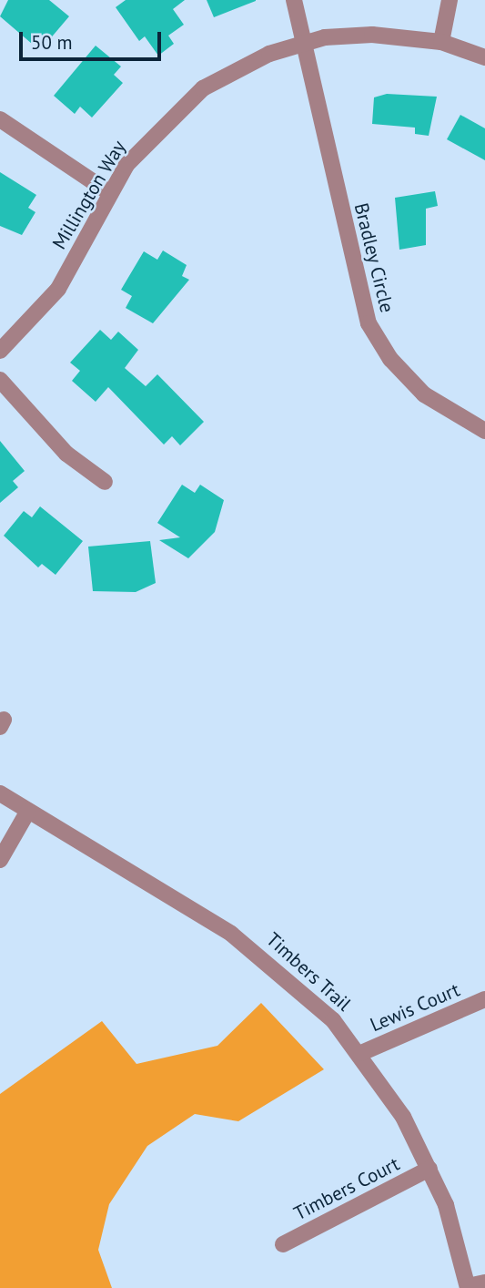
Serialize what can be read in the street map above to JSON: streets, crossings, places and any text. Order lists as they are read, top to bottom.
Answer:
{
  "streets": {
    "street": [
      "Millington Way",
      "Bradley Circle",
      "Timbers Trail",
      "Lewis Court",
      "Timbers Court"
    ]
  },
  "crossings": [
    ["Millington Way", "Bradley Circle"],
    ["Timbers Trail", "Lewis Court"],
    ["Timbers Trail", "Timbers Court"]
  ],
  "scale_bar": "50 m"
}
